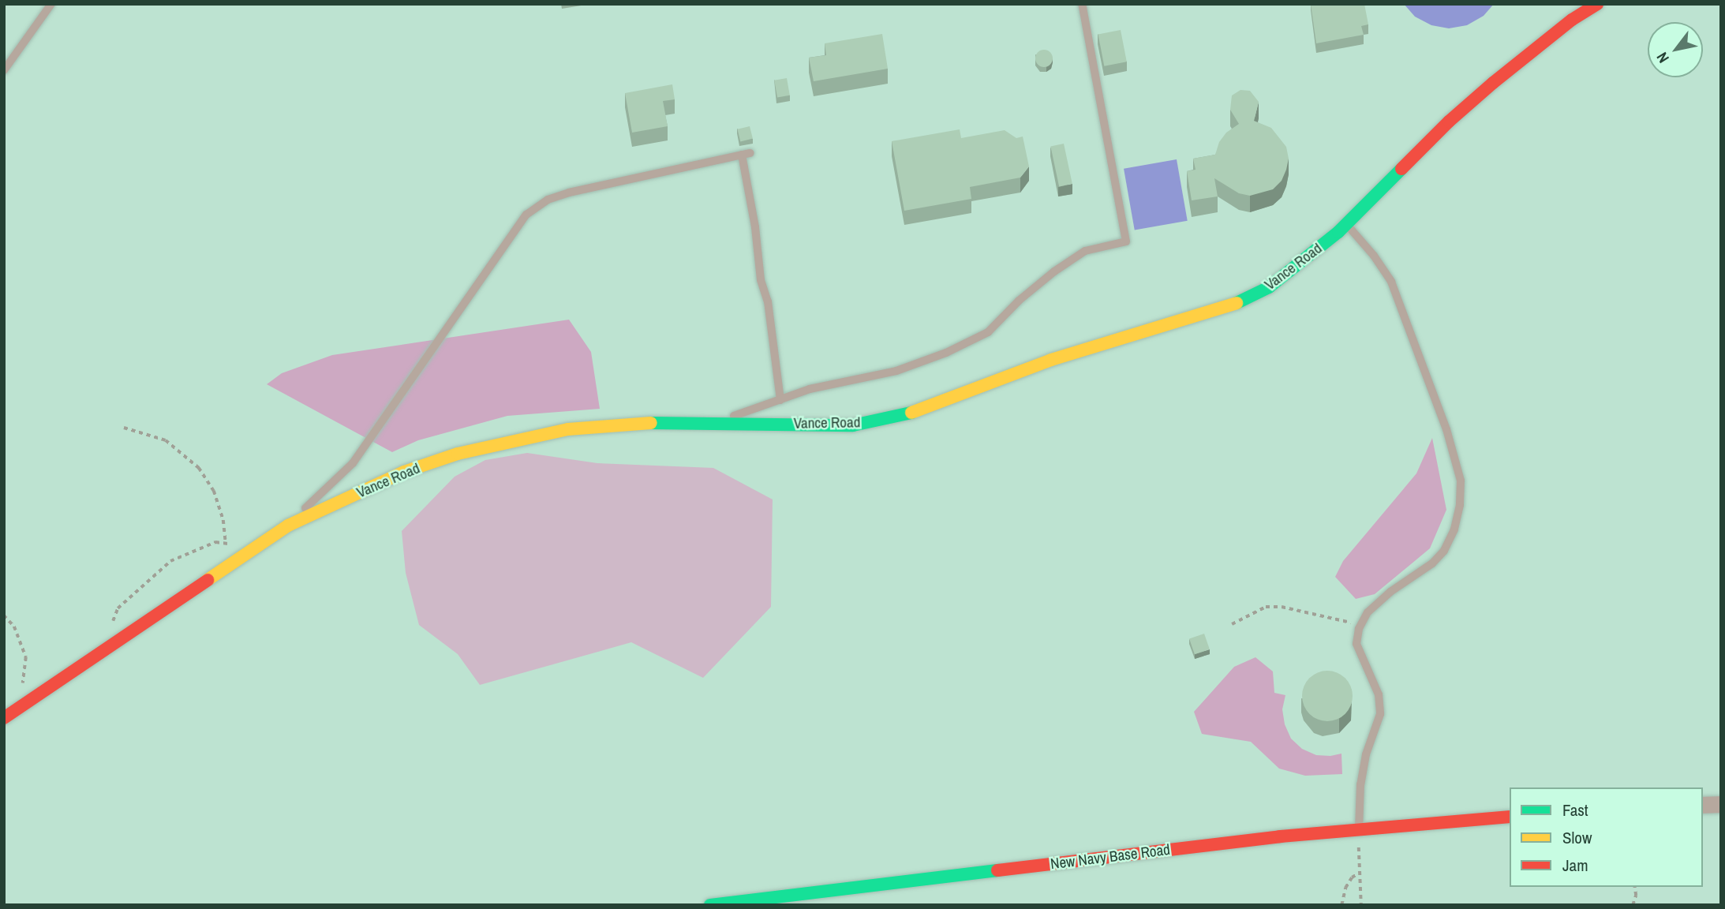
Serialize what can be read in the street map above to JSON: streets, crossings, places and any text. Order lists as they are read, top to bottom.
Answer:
{
  "streets": {
    "street": ["Vance Road", "New Navy Base Road"]
  },
  "legend": ["Fast", "Slow", "Jam"],
  "north": "bottom left"
}
